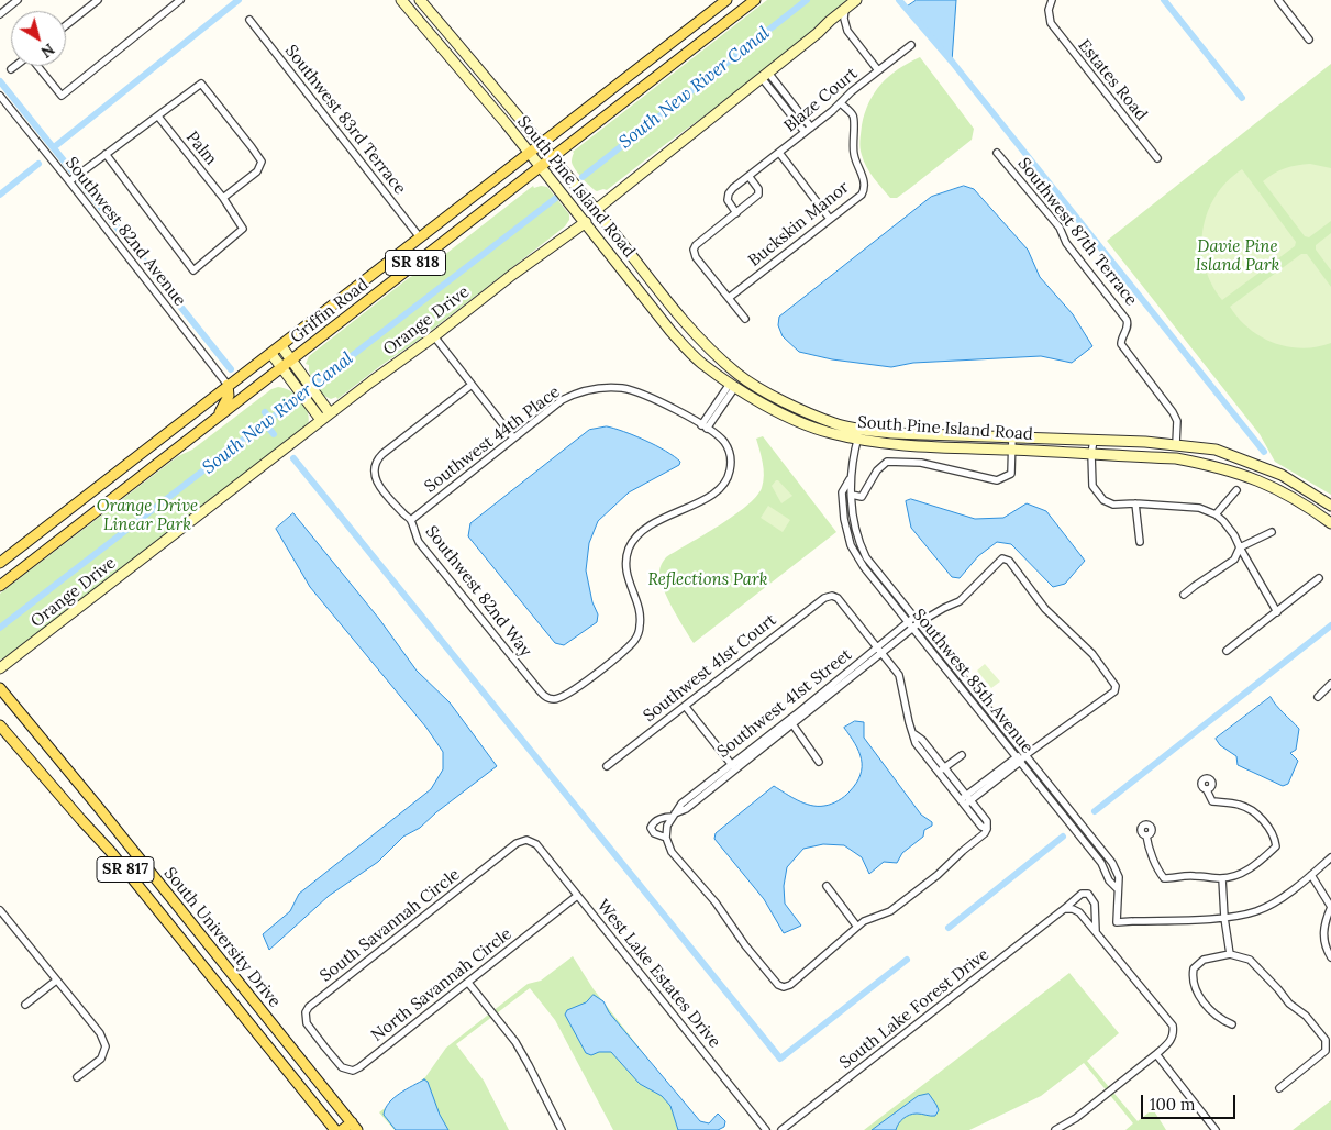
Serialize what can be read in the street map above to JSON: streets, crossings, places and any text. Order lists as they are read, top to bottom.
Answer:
{
  "streets": {
    "main road": [
      "South Pine Island Road",
      "SR 818",
      "Griffin Road",
      "Orange Drive",
      "SR 817",
      "South University Drive"
    ],
    "street": [
      "Estates Road",
      "Blaze Court",
      "Southwest 83rd Terrace",
      "Palm",
      "Buckskin Manor",
      "Southwest 82nd Avenue",
      "Southwest 87th Terrace",
      "Southwest 44th Place",
      "Southwest 82nd Way",
      "Southwest 41st Court",
      "Southwest 85th Avenue",
      "Southwest 41st Street",
      "South Savannah Circle",
      "West Lake Estates Drive",
      "North Savannah Circle",
      "South Lake Forest Drive"
    ]
  },
  "crossings": [
    ["Blaze Court", "Buckskin Manor"],
    ["Southwest 83rd Terrace", "Griffin Road"],
    ["South Pine Island Road", "Southwest 87th Terrace"],
    ["South Pine Island Road", "Griffin Road"],
    ["South Pine Island Road", "Orange Drive"],
    ["South Pine Island Road", "Southwest 85th Avenue"],
    ["Southwest 82nd Avenue", "Griffin Road"],
    ["Southwest 44th Place", "Southwest 82nd Way"],
    ["Southwest 41st Court", "Southwest 41st Street"],
    ["Southwest 85th Avenue", "Southwest 41st Street"],
    ["South Savannah Circle", "West Lake Estates Drive"],
    ["South Savannah Circle", "North Savannah Circle"],
    ["West Lake Estates Drive", "North Savannah Circle"]
  ],
  "water": ["South New River Canal"],
  "parks": ["Davie Pine Island Park", "Orange Drive Linear Park", "Reflections Park"],
  "scale_bar": "100 m",
  "north": "bottom right"
}
